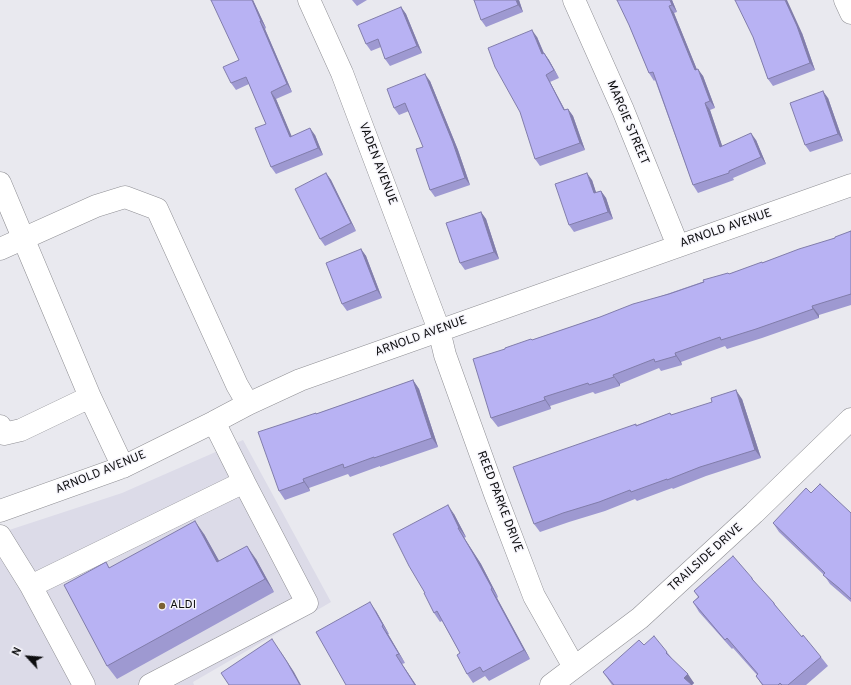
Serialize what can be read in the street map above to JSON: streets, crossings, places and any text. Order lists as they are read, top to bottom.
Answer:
{
  "streets": {
    "street": [
      "MARGIE STREET",
      "VADEN AVENUE",
      "ARNOLD AVENUE",
      "REED PARKE DRIVE",
      "TRAILSIDE DRIVE"
    ]
  },
  "crossings": [
    ["MARGIE STREET", "ARNOLD AVENUE"],
    ["VADEN AVENUE", "ARNOLD AVENUE"],
    ["VADEN AVENUE", "REED PARKE DRIVE"],
    ["ARNOLD AVENUE", "REED PARKE DRIVE"],
    ["REED PARKE DRIVE", "TRAILSIDE DRIVE"]
  ],
  "places": ["ALDI"],
  "north": "top left"
}
